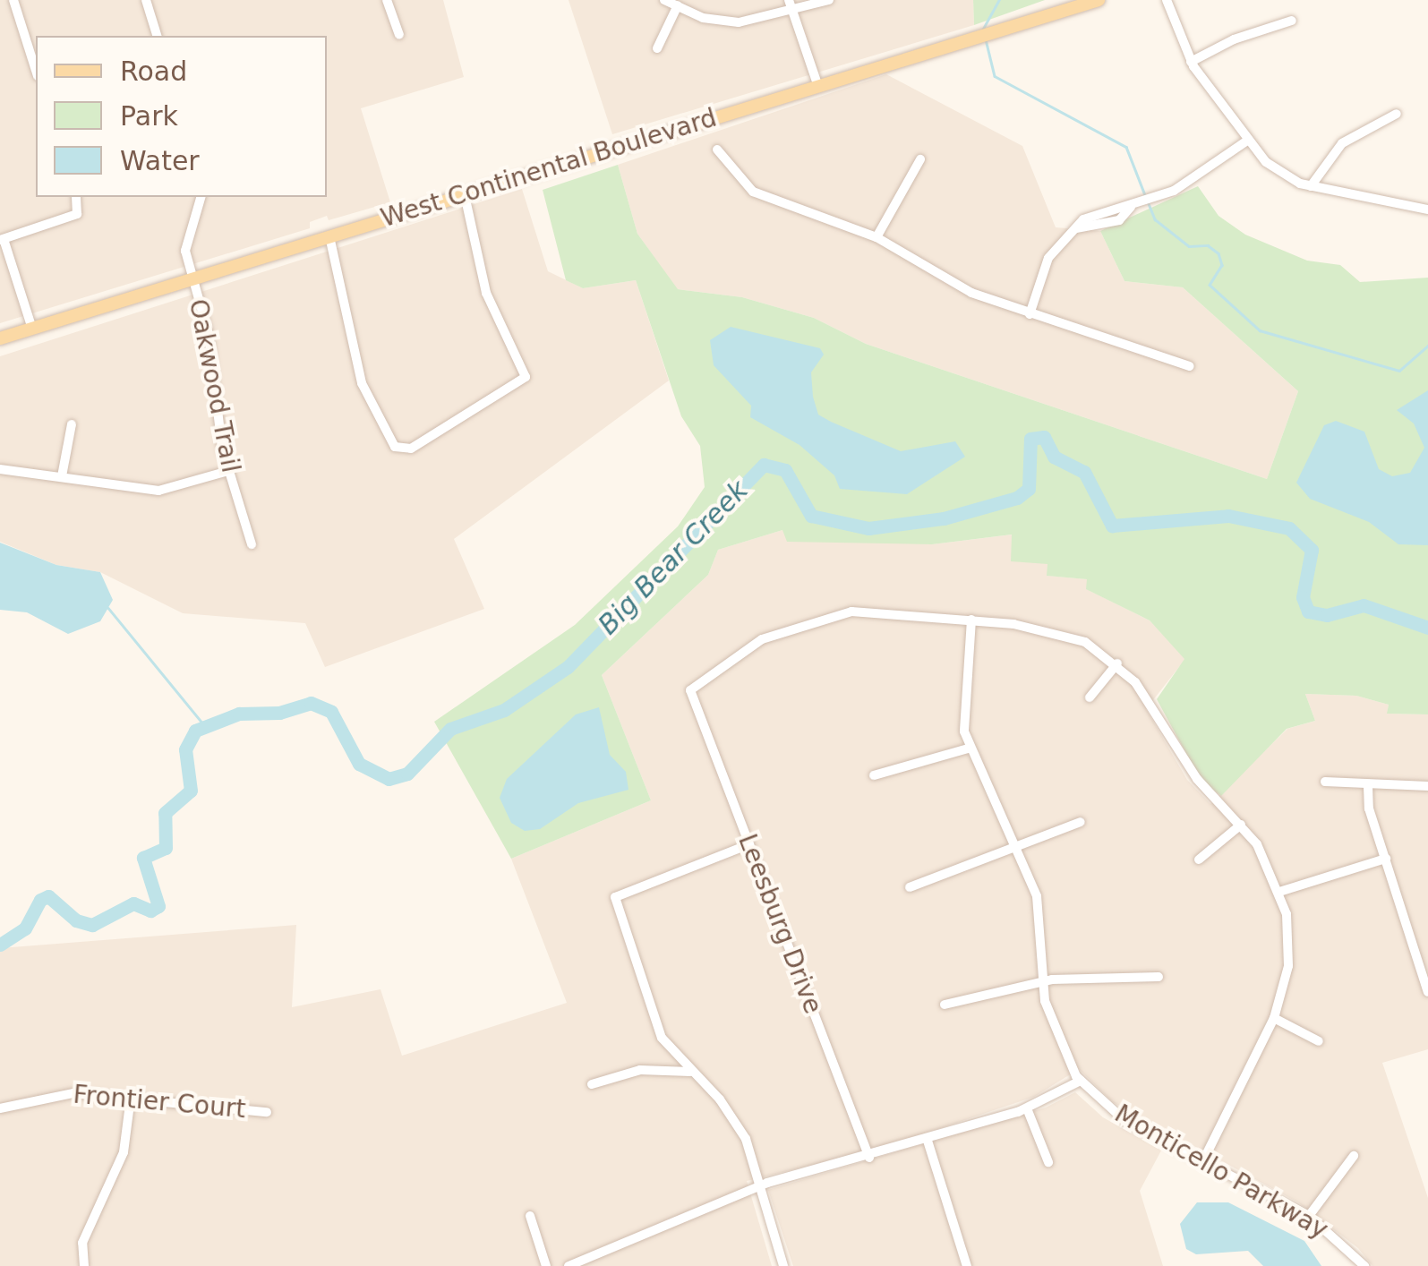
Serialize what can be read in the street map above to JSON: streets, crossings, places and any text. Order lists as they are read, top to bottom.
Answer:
{
  "streets": {
    "main road": ["West Continental Boulevard"],
    "street": [
      "Oakwood Trail",
      "Leesburg Drive",
      "Frontier Court",
      "Monticello Parkway"
    ]
  },
  "crossings": [
    ["West Continental Boulevard", "Oakwood Trail"],
    ["Leesburg Drive", "Monticello Parkway"]
  ],
  "water": ["Big Bear Creek"],
  "legend": ["Road", "Park", "Water"]
}
